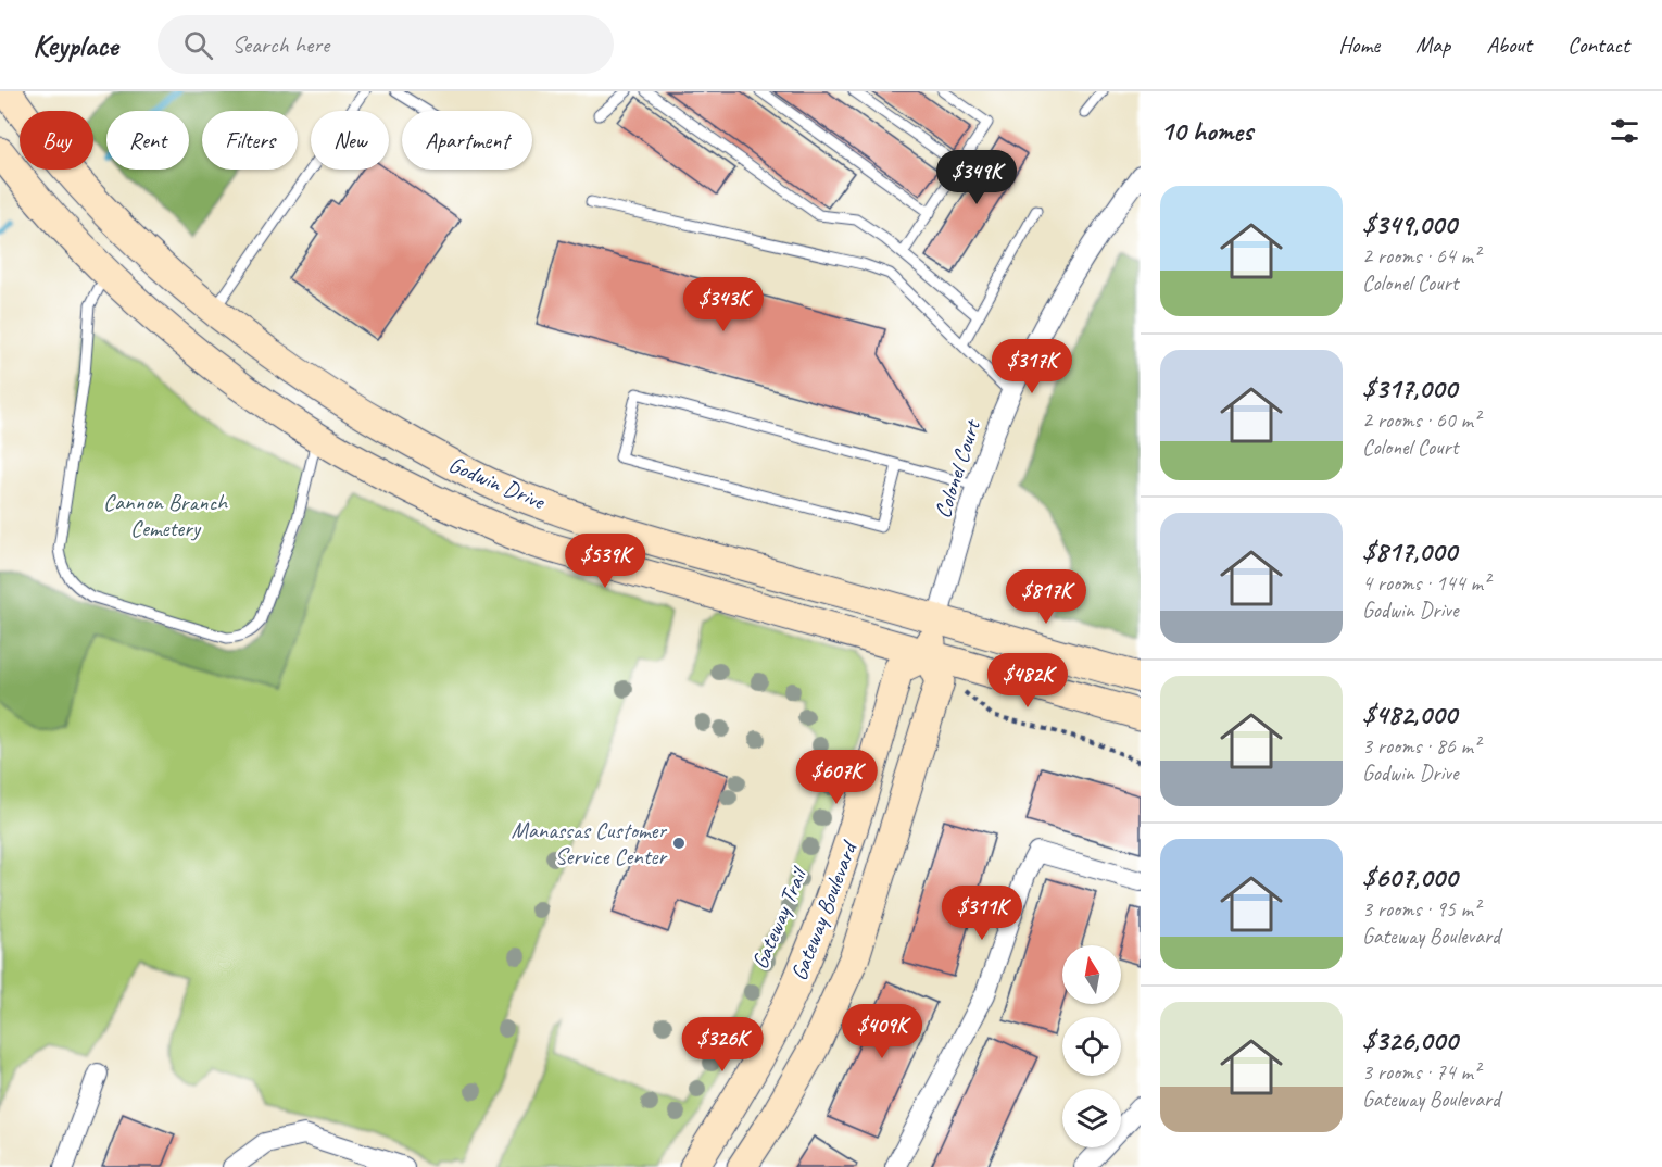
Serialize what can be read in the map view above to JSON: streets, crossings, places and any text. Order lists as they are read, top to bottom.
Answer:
{
  "streets": {
    "street": ["Colonel Court", "Godwin Drive", "Gateway Boulevard"]
  },
  "crossings": [
    ["Colonel Court", "Godwin Drive"],
    ["Godwin Drive", "Gateway Boulevard"]
  ],
  "parks": ["Cannon Branch Cemetery"],
  "places": ["Manassas Customer Service Center"],
  "north": "top",
  "page": {
    "header": "Keyplace",
    "search": "Search here",
    "nav": [
      "Home",
      "Map",
      "About",
      "Contact"
    ],
    "heading": "10 homes",
    "chip": [
      "Buy",
      "Rent",
      "Filters",
      "New",
      "Apartment"
    ],
    "price": [
      "$349K",
      "$343K",
      "$317K",
      "$539K",
      "$817K",
      "$482K",
      "$607K",
      "$311K",
      "$409K",
      "$326K"
    ],
    "list": [
      {
        "name": "$349,000",
        "note": "2 rooms · 64 m² · Colonel Court"
      },
      {
        "name": "$317,000",
        "note": "2 rooms · 60 m² · Colonel Court"
      },
      {
        "name": "$817,000",
        "note": "4 rooms · 144 m² · Godwin Drive"
      },
      {
        "name": "$482,000",
        "note": "3 rooms · 86 m² · Godwin Drive"
      },
      {
        "name": "$607,000",
        "note": "3 rooms · 95 m² · Gateway Boulevard"
      },
      {
        "name": "$326,000",
        "note": "3 rooms · 74 m² · Gateway Boulevard"
      }
    ]
  }
}
